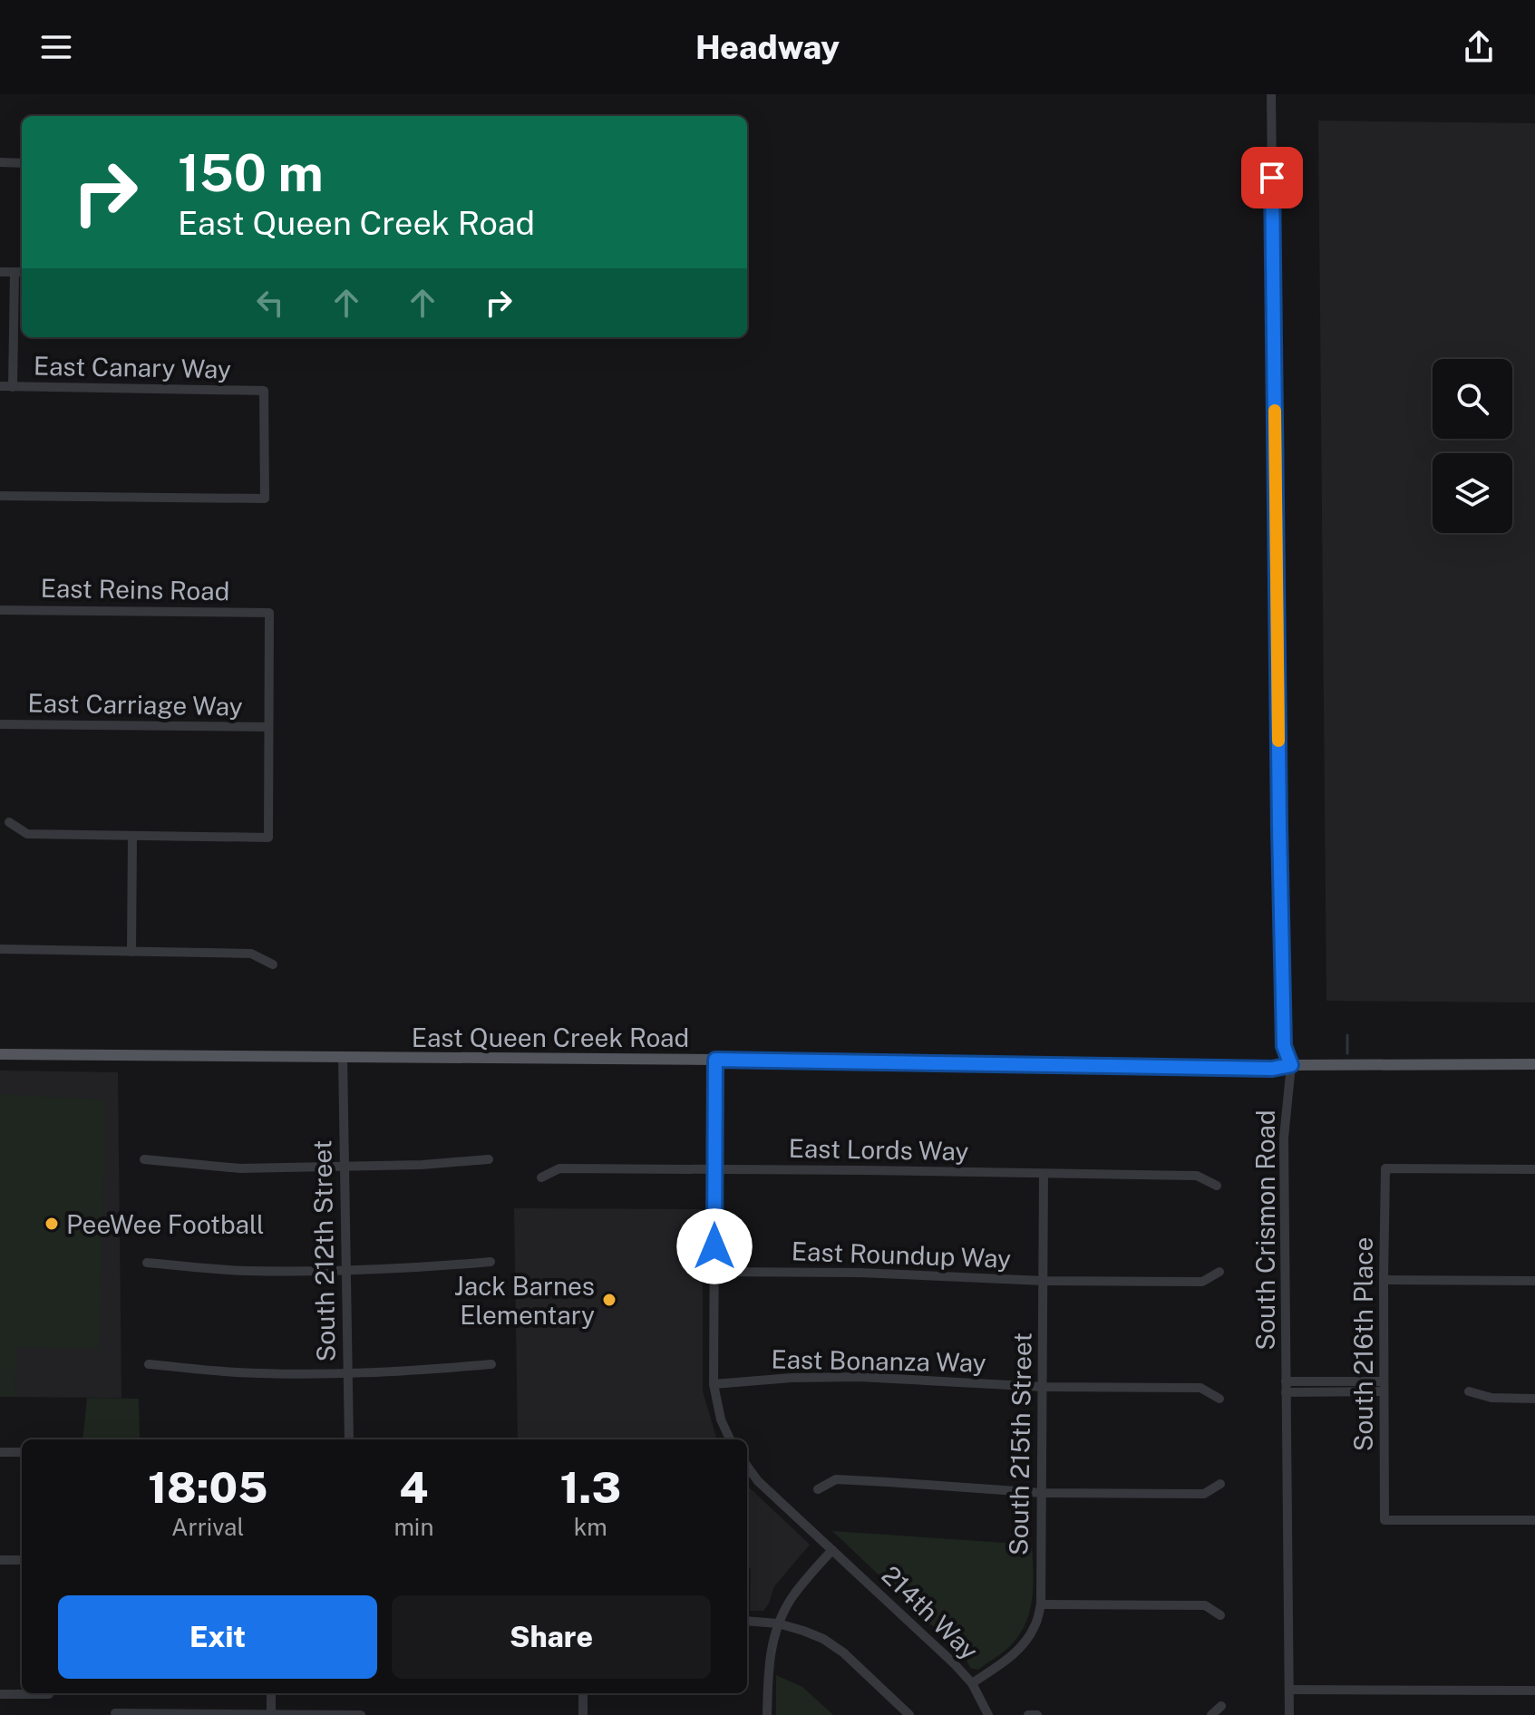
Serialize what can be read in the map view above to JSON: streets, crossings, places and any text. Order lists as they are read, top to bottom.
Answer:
{
  "streets": {
    "main road": ["East Queen Creek Road"],
    "street": [
      "East Canary Way",
      "East Reins Road",
      "East Carriage Way",
      "East Lords Way",
      "South Crismon Road",
      "South 212th Street",
      "East Roundup Way",
      "South 216th Place",
      "East Bonanza Way",
      "South 215th Street",
      "214th Way"
    ]
  },
  "crossings": [
    ["East Reins Road", "East Carriage Way"],
    ["East Queen Creek Road", "South Crismon Road"],
    ["East Queen Creek Road", "South 212th Street"],
    ["East Lords Way", "South 215th Street"],
    ["East Roundup Way", "South 215th Street"],
    ["East Bonanza Way", "South 215th Street"],
    ["South 215th Street", "214th Way"]
  ],
  "places": ["PeeWee Football", "Jack Barnes Elementary"],
  "page": {
    "header": "Headway",
    "turn": ["150 m", "East Queen Creek Road"],
    "eta": [
      "18:05",
      "Arrival",
      "4",
      "min",
      "1.3",
      "km"
    ],
    "buttons": ["Exit", "Share"]
  }
}
